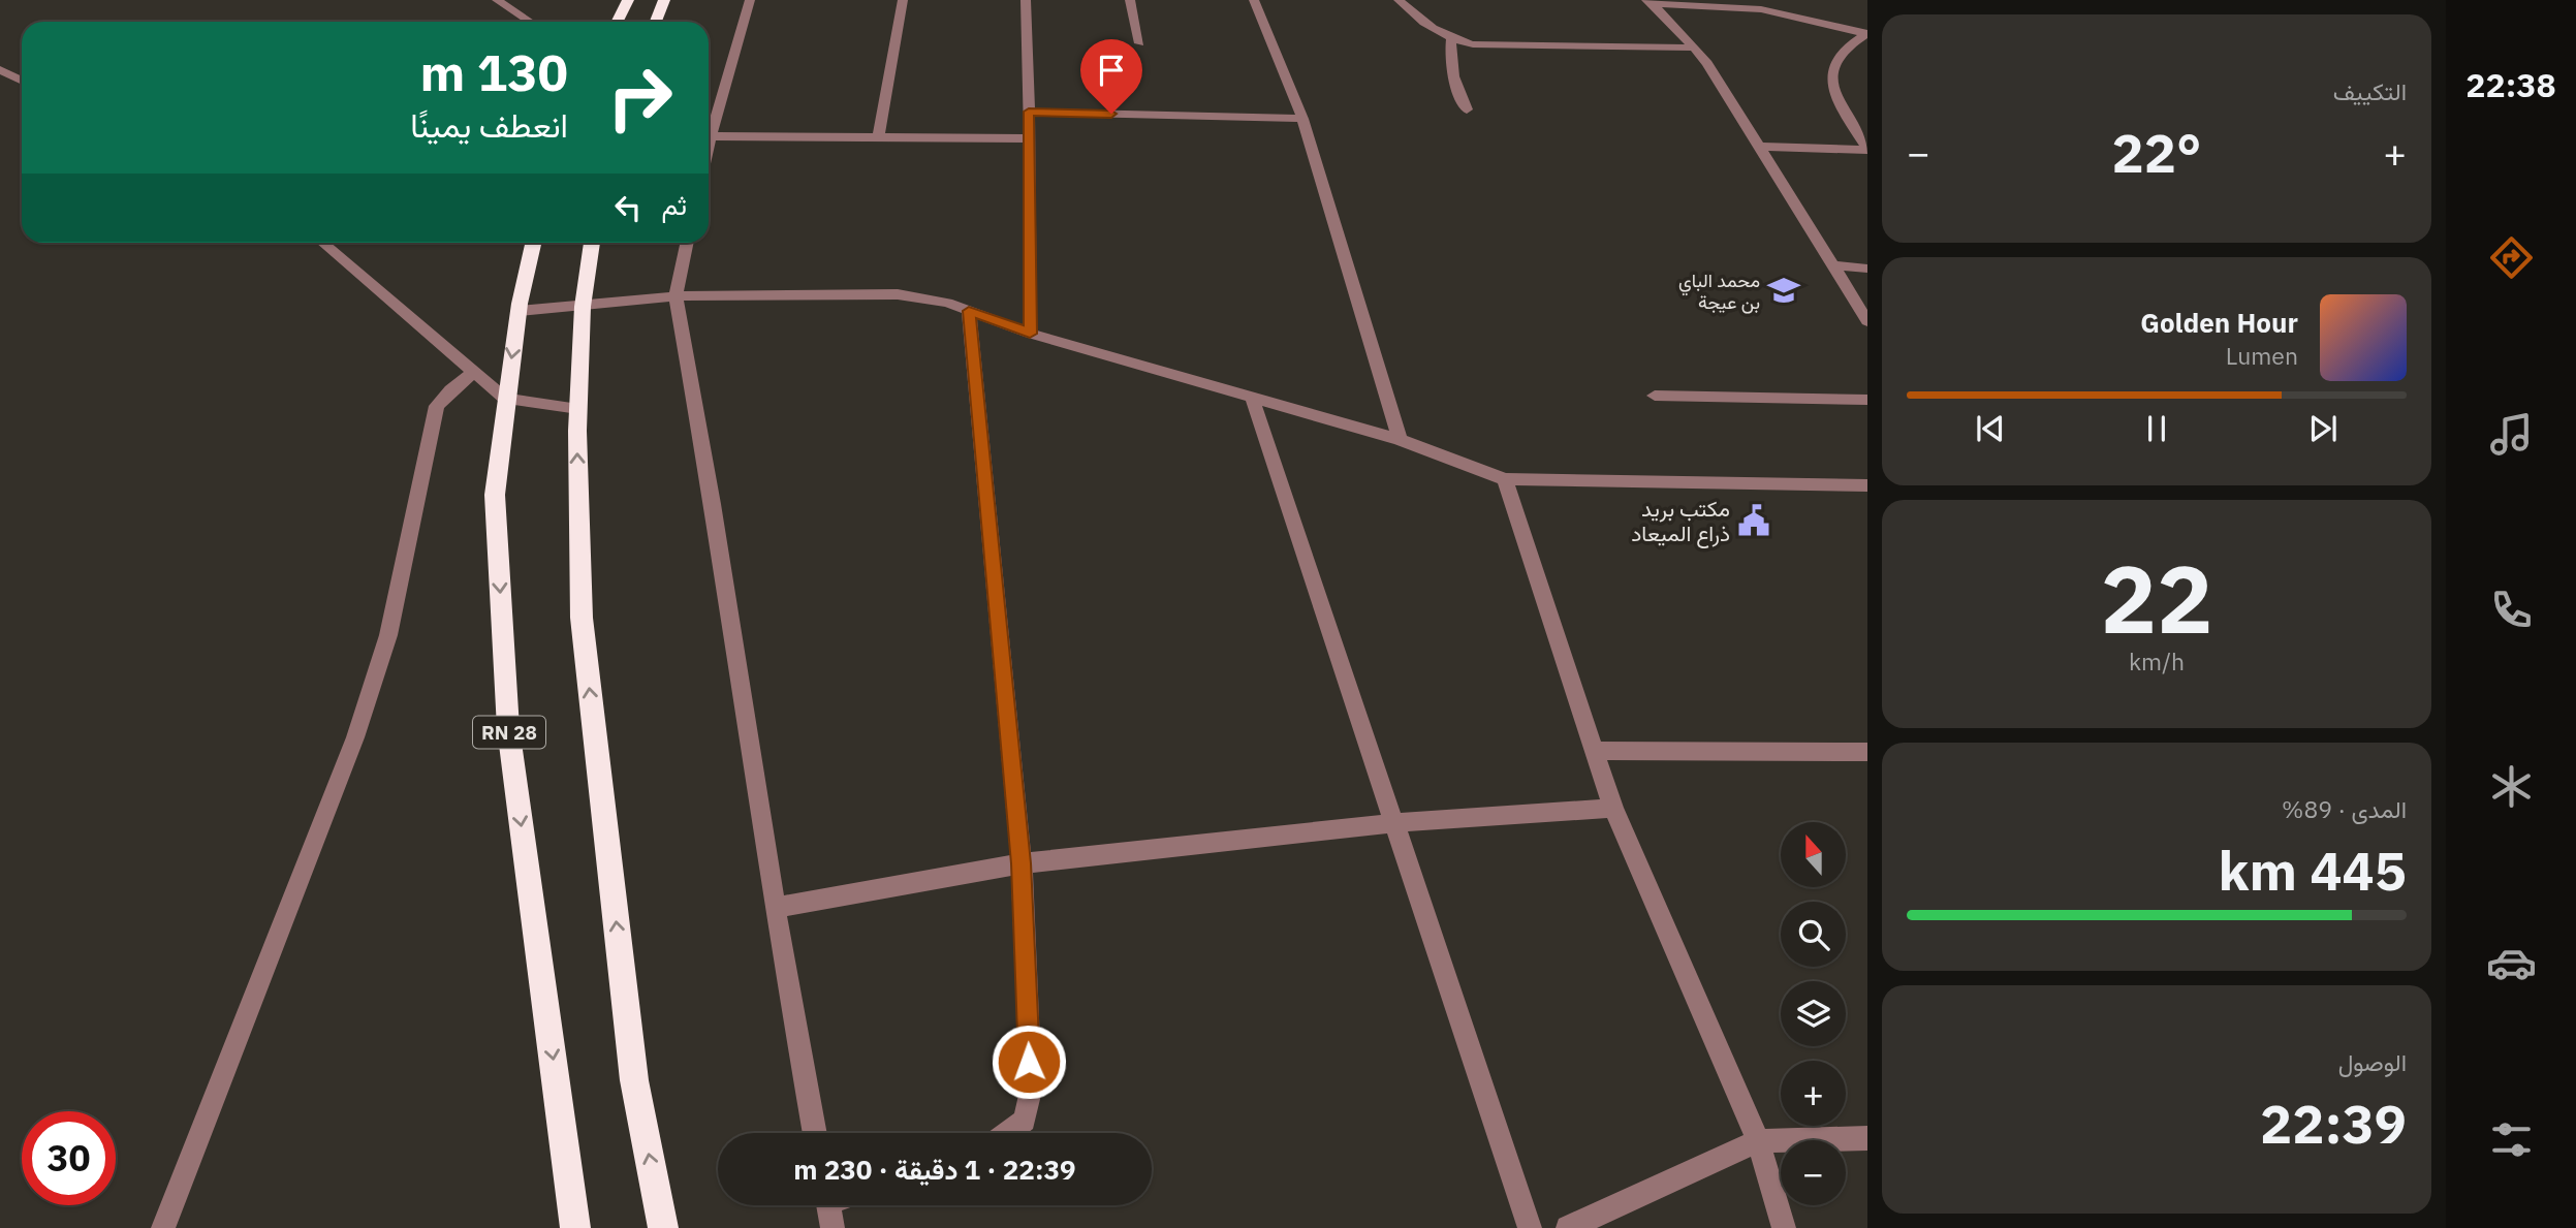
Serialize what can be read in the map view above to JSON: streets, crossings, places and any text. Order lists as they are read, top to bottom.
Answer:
{
  "streets": {
    "highway": ["RN 28"]
  },
  "places": {
    "school or university": ["محمد الباي بن عيجة"],
    "public building": ["مكتب بريد ذراع الميعاد"]
  },
  "north": "top",
  "page": {
    "tabs": "22:38",
    "tile": [
      "التكييف",
      ["22", "km/h"],
      ["المدى · 89%", "445 km"],
      ["الوصول", "22:39"]
    ],
    "turn": ["130 m", "انعطف يمينًا"],
    "heat": ["−", "22°", "+"],
    "then": "ثم",
    "song": ["Golden Hour", "Lumen"],
    "map_buttons": ["+", "−"],
    "limit": "30",
    "trip": "22:39 · 1 دقيقة · 230 m"
  }
}
